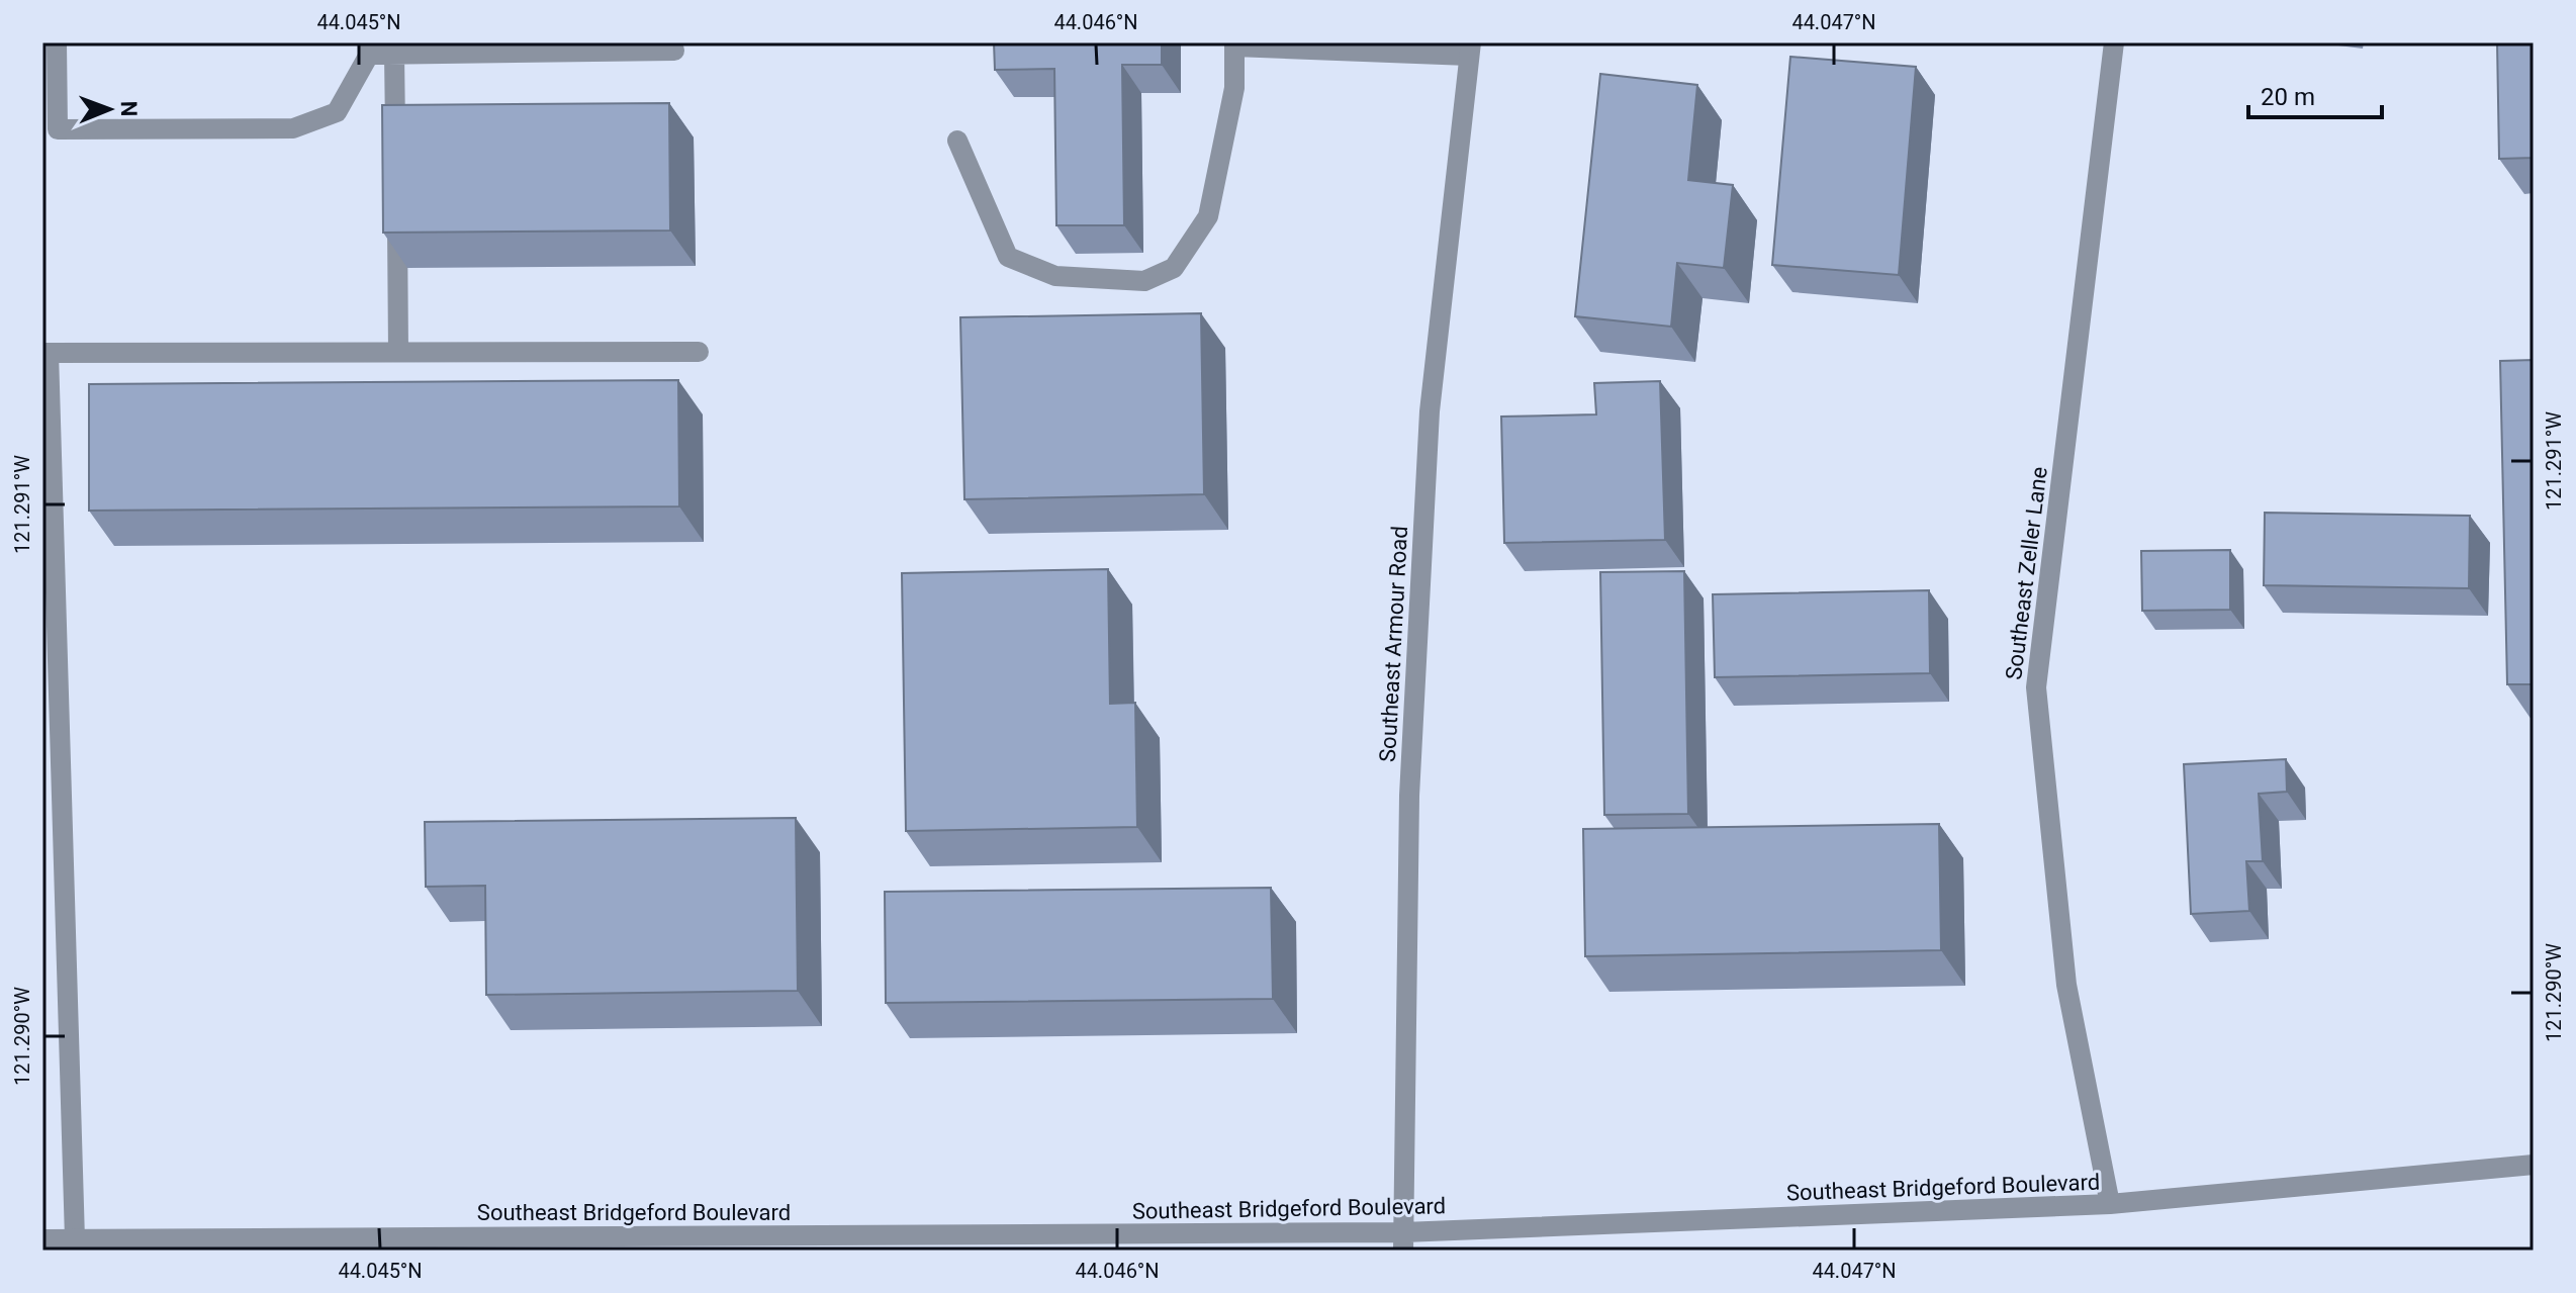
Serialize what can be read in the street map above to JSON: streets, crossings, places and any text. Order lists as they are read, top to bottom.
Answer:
{
  "streets": {
    "street": ["Southeast Zeller Lane", "Southeast Armour Road", "Southeast Bridgeford Boulevard"]
  },
  "crossings": [
    ["Southeast Zeller Lane", "Southeast Bridgeford Boulevard"],
    ["Southeast Armour Road", "Southeast Bridgeford Boulevard"]
  ],
  "scale_bar": "20 m",
  "north": "right",
  "coordinates": [
    "44.045°N",
    "44.046°N",
    "44.047°N",
    "121.291°W",
    "121.290°W"
  ]
}
